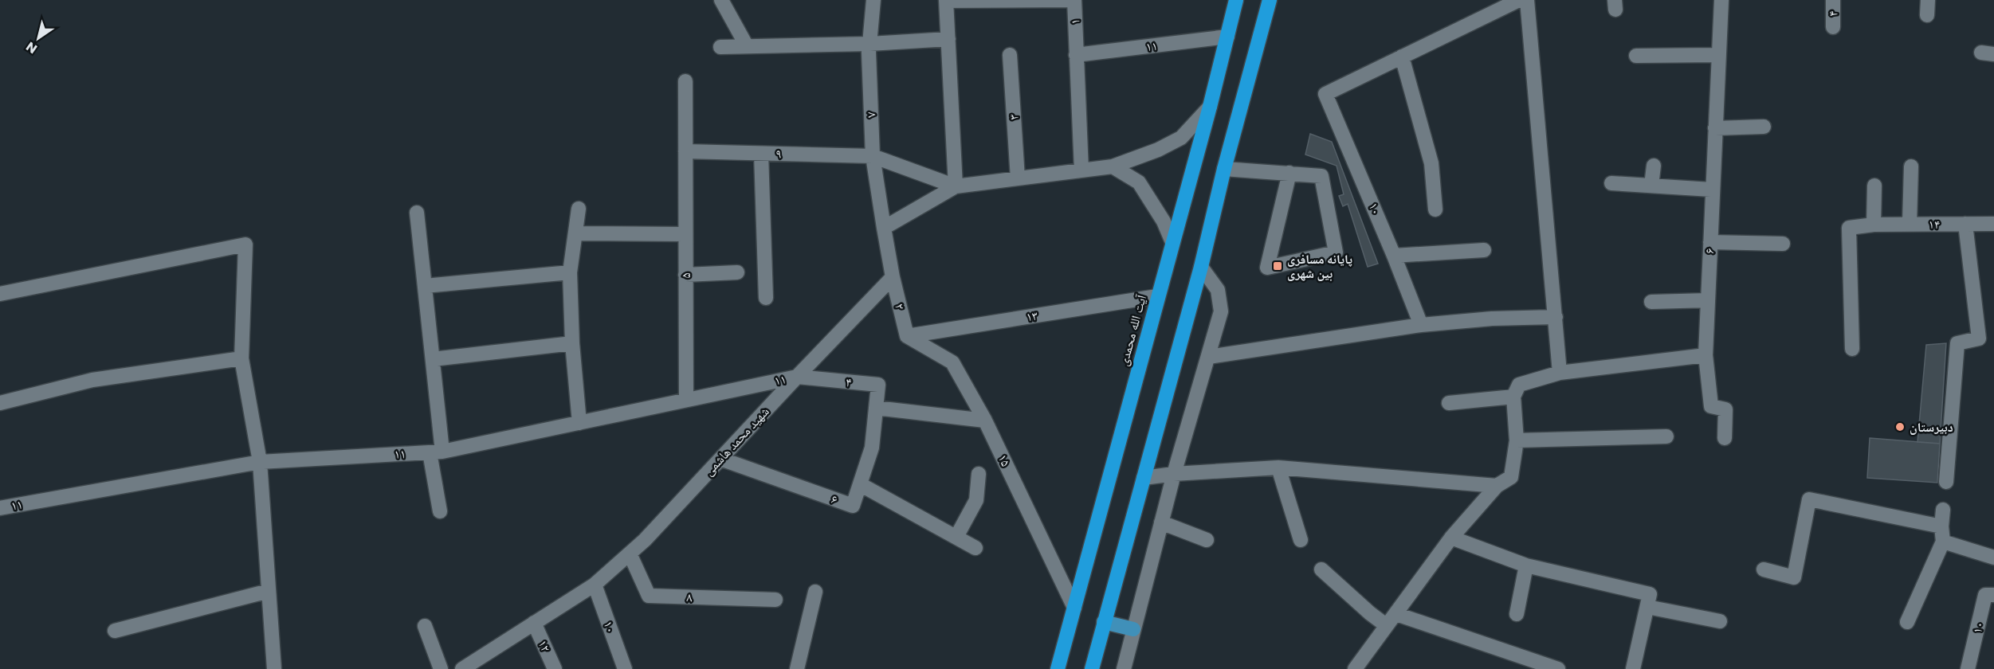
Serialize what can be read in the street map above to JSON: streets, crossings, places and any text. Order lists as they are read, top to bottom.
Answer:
{
  "streets": {
    "highway": ["آیت الله محمدی"],
    "street": [
      "۴",
      "۱",
      "۱۱",
      "۷",
      "۳",
      "۹",
      "۱۰",
      "۱۴",
      "۶",
      "۵",
      "۲",
      "۱۳",
      "شهید محمد هاشمی",
      "۱۵",
      "۸",
      "۱۲"
    ]
  },
  "crossings": [
    ["۴", "۱۱"],
    ["۴", "۶"],
    ["۴", "شهید محمد هاشمی"],
    ["۱", "۱۱"],
    ["۱۱", "۵"],
    ["۱۱", "آیت الله محمدی"],
    ["۱۱", "شهید محمد هاشمی"],
    ["۷", "۹"],
    ["۹", "۵"],
    ["۱۰", "شهید محمد هاشمی"],
    ["۶", "شهید محمد هاشمی"],
    ["۲", "۱۳"],
    ["۲", "شهید محمد هاشمی"],
    ["۲", "۱۵"],
    ["۱۳", "آیت الله محمدی"],
    ["۱۳", "۱۵"],
    ["آیت الله محمدی", "۱۵"],
    ["شهید محمد هاشمی", "۸"],
    ["شهید محمد هاشمی", "۱۲"]
  ],
  "places": {
    "transit": ["پایانه مسافری بین شهری"],
    "other": ["دبیرستان"]
  },
  "north": "bottom left"
}
